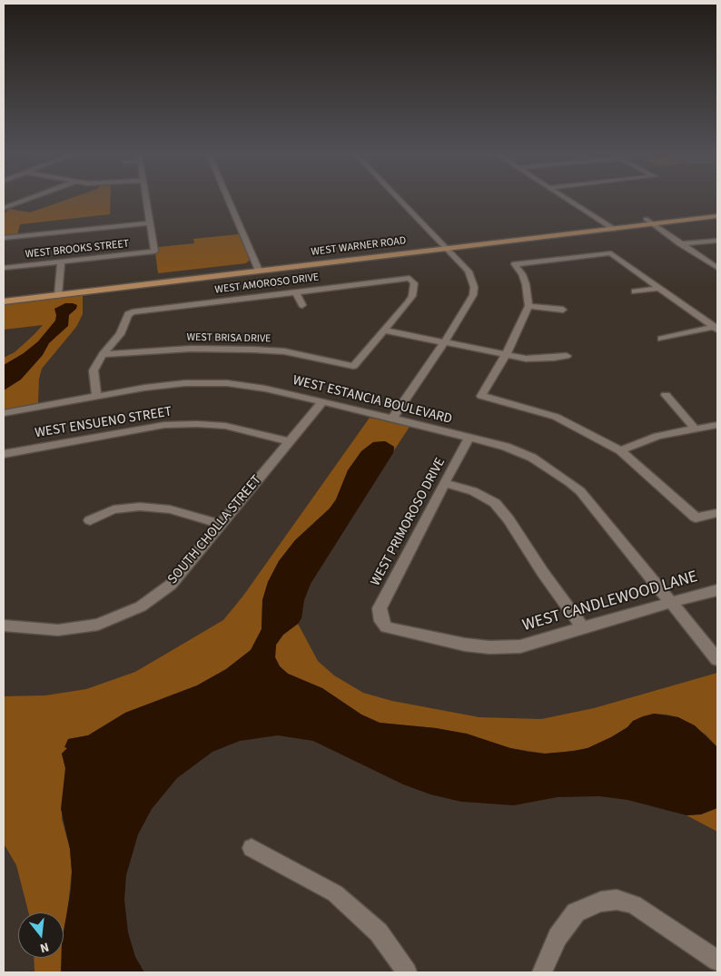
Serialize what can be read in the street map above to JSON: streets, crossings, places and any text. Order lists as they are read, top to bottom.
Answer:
{
  "streets": {
    "main road": ["WEST WARNER ROAD"],
    "street": [
      "WEST BROOKS STREET",
      "WEST AMOROSO DRIVE",
      "WEST BRISA DRIVE",
      "WEST ESTANCIA BOULEVARD",
      "WEST ENSUENO STREET",
      "WEST PRIMOROSO DRIVE",
      "SOUTH CHOLLA STREET",
      "WEST CANDLEWOOD LANE"
    ]
  },
  "crossings": [
    ["WEST AMOROSO DRIVE", "WEST BRISA DRIVE"],
    ["WEST ESTANCIA BOULEVARD", "WEST PRIMOROSO DRIVE"],
    ["WEST ESTANCIA BOULEVARD", "SOUTH CHOLLA STREET"],
    ["WEST ESTANCIA BOULEVARD", "WEST CANDLEWOOD LANE"],
    ["WEST ENSUENO STREET", "SOUTH CHOLLA STREET"],
    ["WEST PRIMOROSO DRIVE", "WEST CANDLEWOOD LANE"]
  ],
  "north": "bottom"
}
